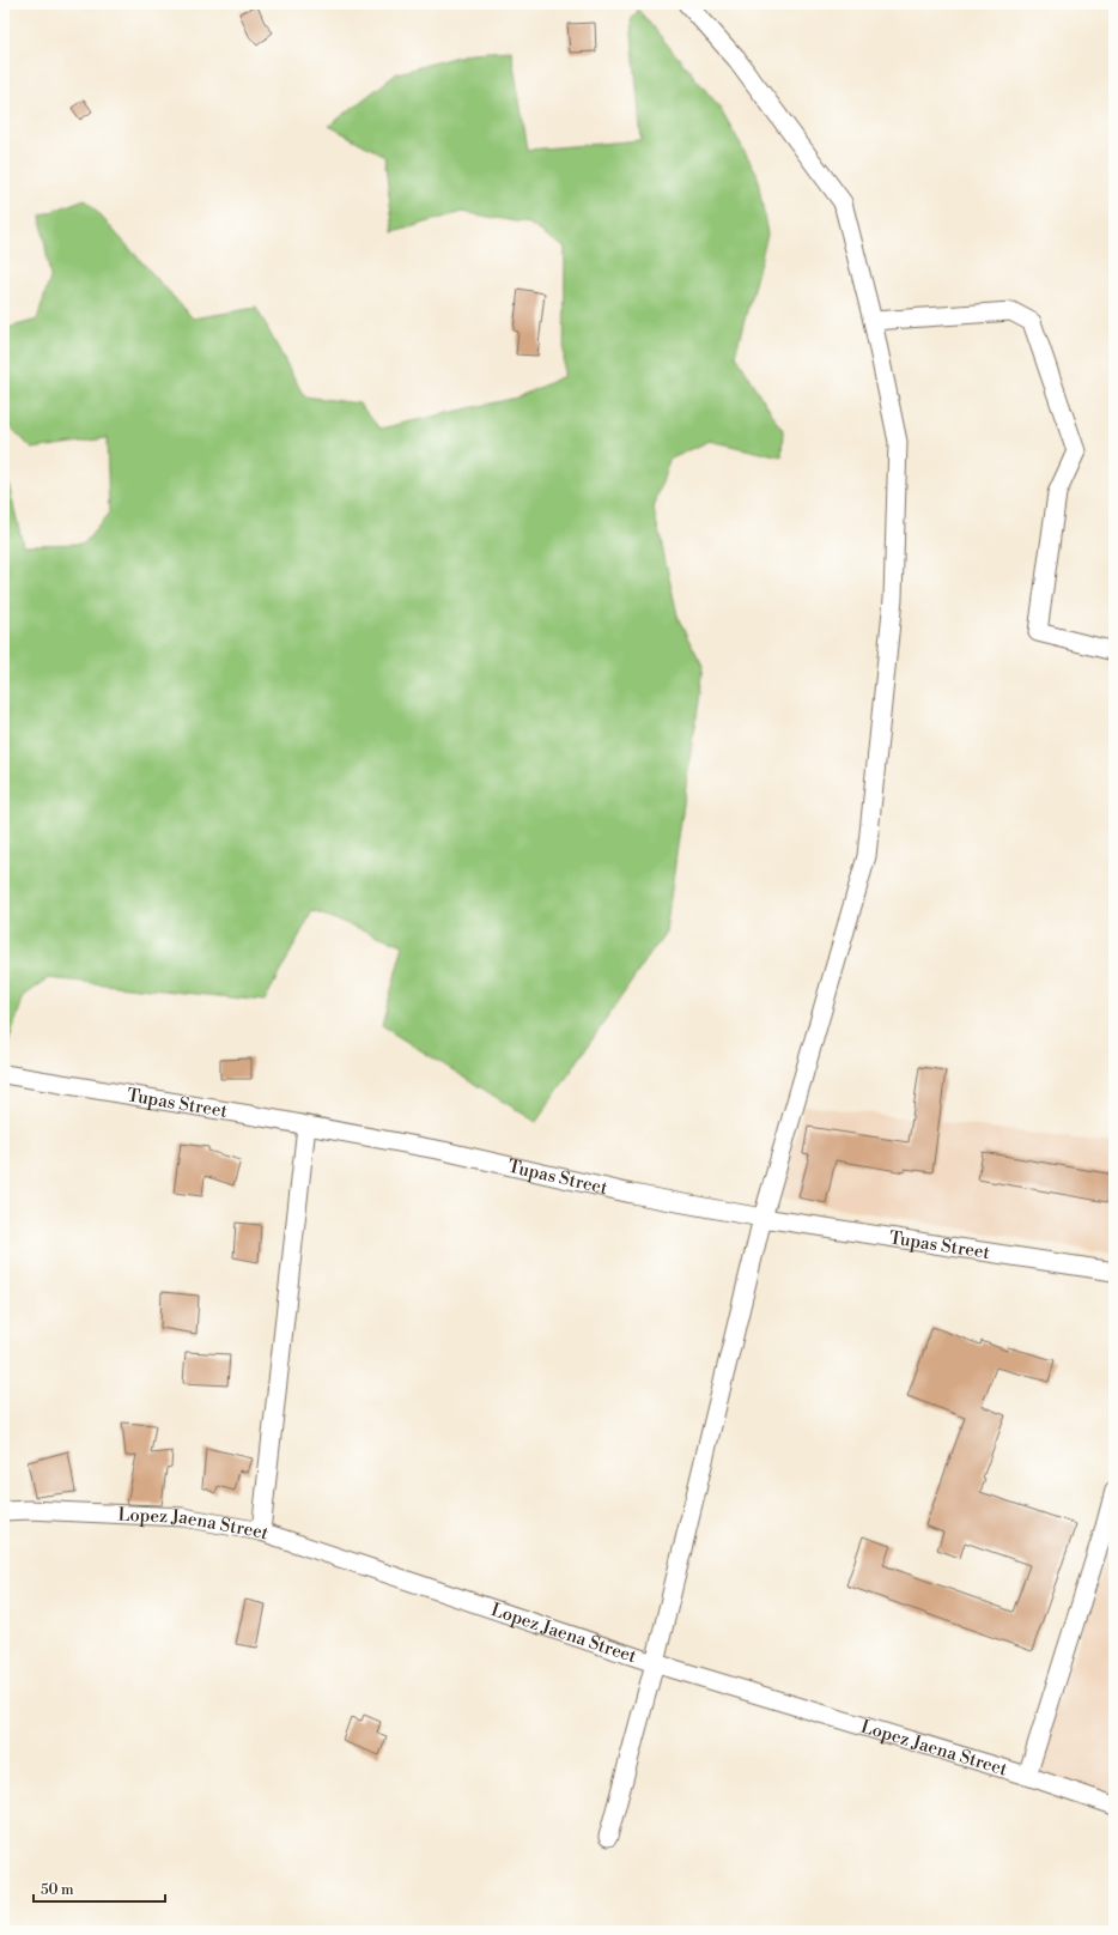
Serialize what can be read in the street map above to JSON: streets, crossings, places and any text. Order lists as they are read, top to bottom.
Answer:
{
  "streets": {
    "street": ["Tupas Street", "Lopez Jaena Street"]
  },
  "scale_bar": "50 m"
}
